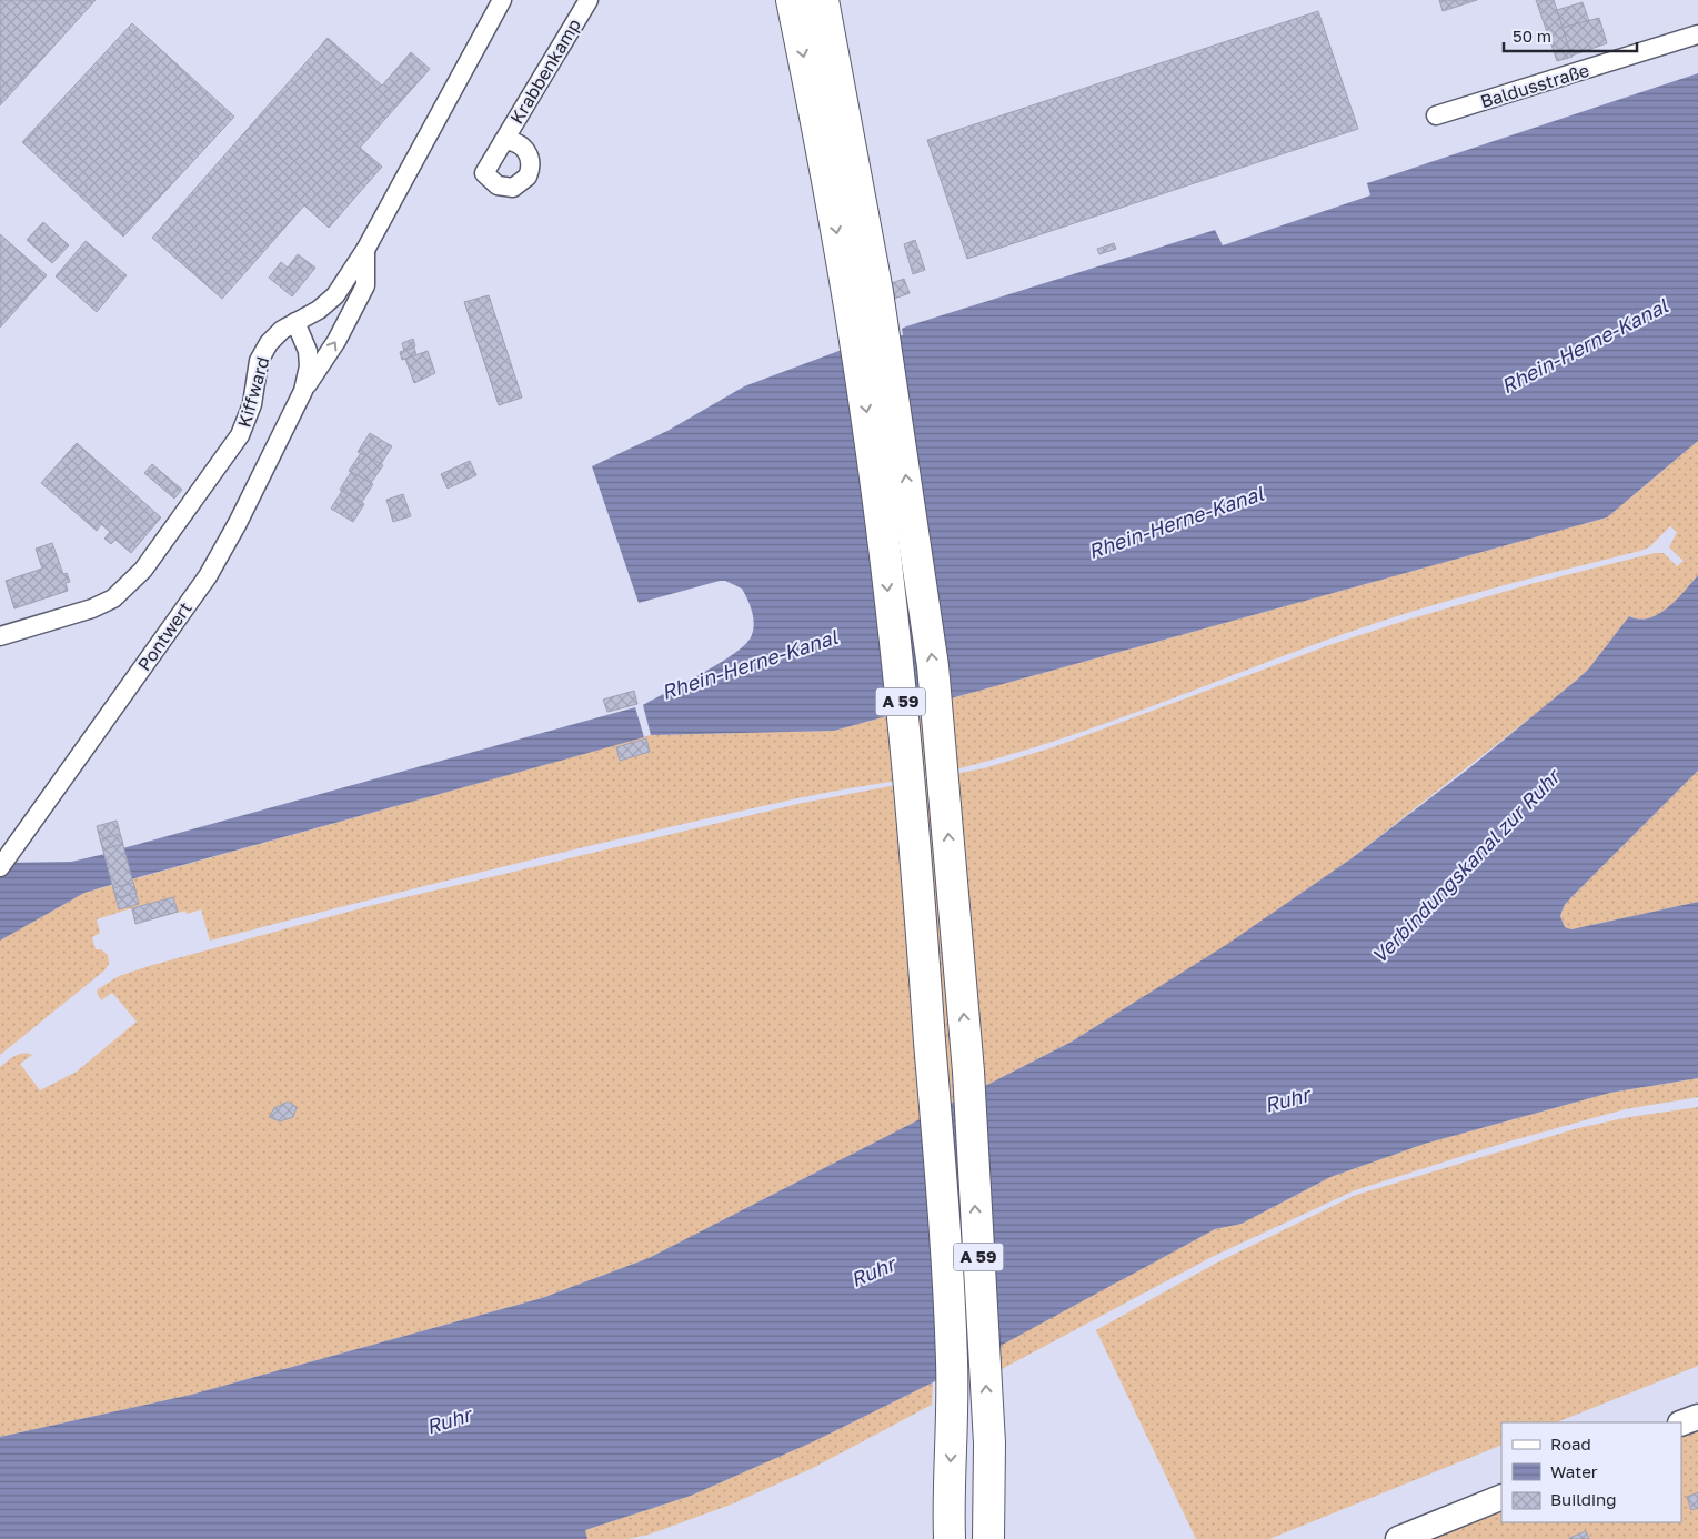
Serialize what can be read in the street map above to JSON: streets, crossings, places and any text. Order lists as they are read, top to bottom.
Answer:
{
  "streets": {
    "highway": ["A 59"],
    "street": [
      "Krabbenkamp",
      "Baldusstraße",
      "Kiffward",
      "Pontwert"
    ]
  },
  "crossings": [
    ["Kiffward", "Pontwert"]
  ],
  "water": ["Rhein-Herne-Kanal", "Verbindungskanal zur Ruhr", "Ruhr"],
  "legend": ["Road", "Water", "Building"],
  "scale_bar": "50 m"
}
